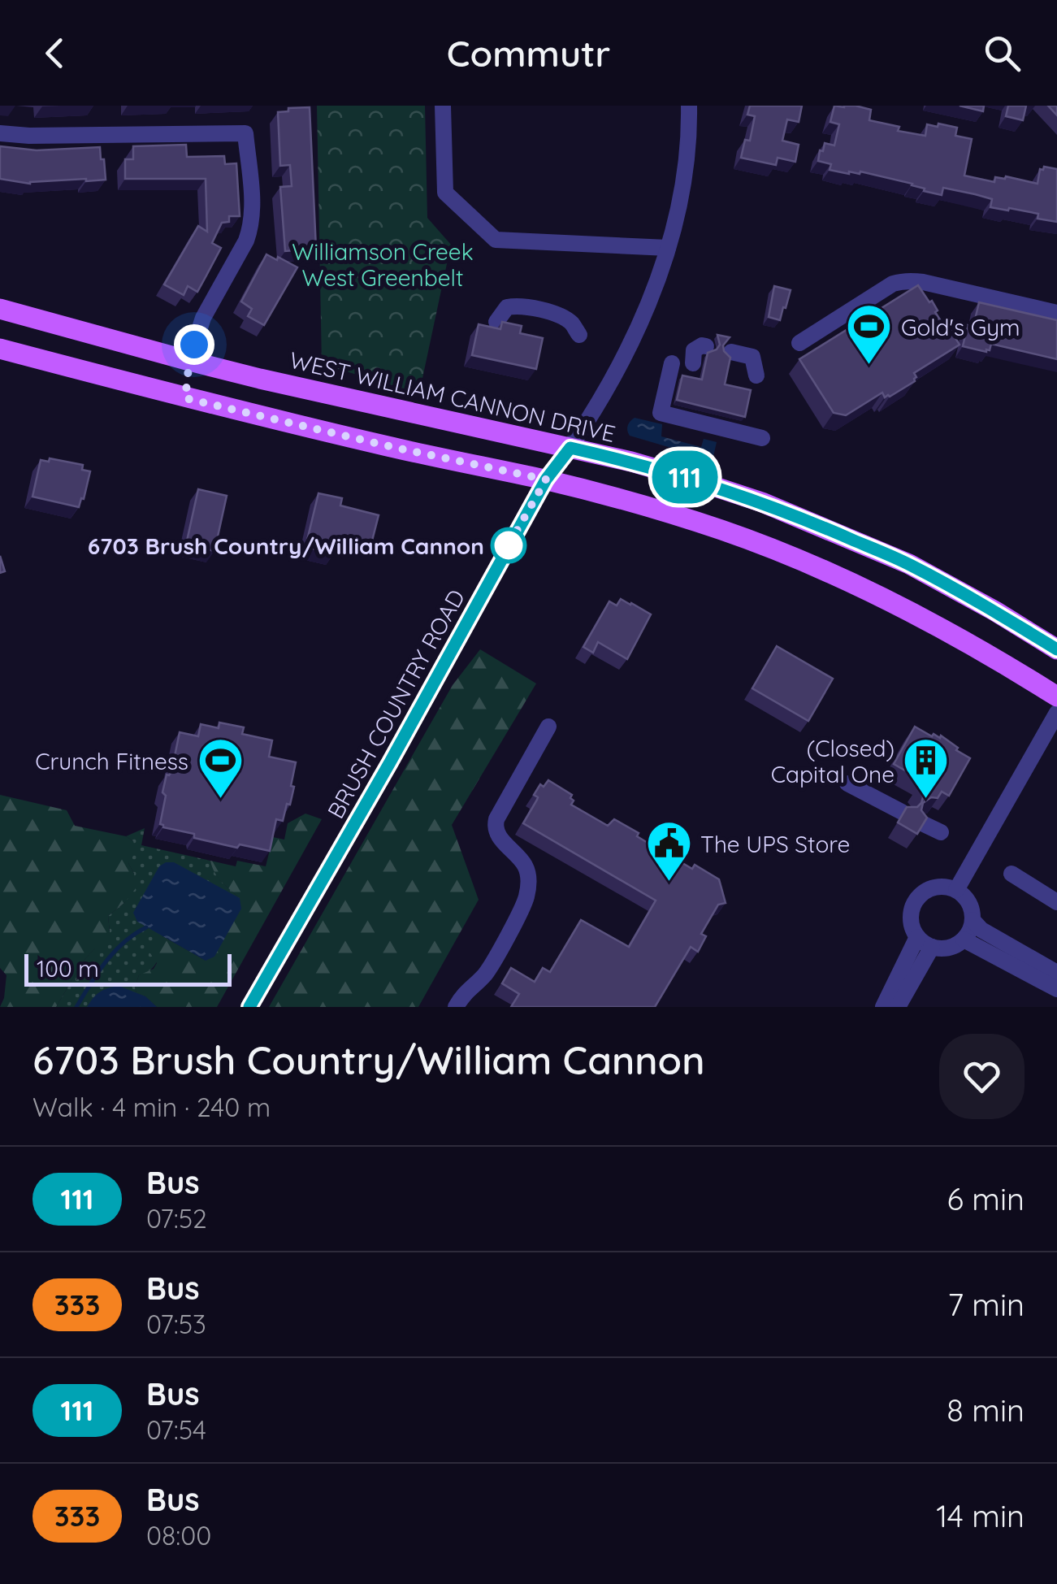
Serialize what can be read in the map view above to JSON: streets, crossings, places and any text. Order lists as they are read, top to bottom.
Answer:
{
  "streets": {
    "main road": ["WEST WILLIAM CANNON DRIVE"],
    "street": ["BRUSH COUNTRY ROAD"]
  },
  "crossings": [
    ["WEST WILLIAM CANNON DRIVE", "BRUSH COUNTRY ROAD"]
  ],
  "parks": ["Williamson Creek West Greenbelt"],
  "places": {
    "sports": ["Gold's Gym", "Crunch Fitness"],
    "other": ["6703 Brush Country/William Cannon"],
    "building": ["(Closed) Capital One"],
    "public building": ["The UPS Store"]
  },
  "lines": ["bus line 111"],
  "scale_bar": "100 m",
  "page": {
    "header": "Commutr",
    "on_map": "111",
    "scale": "100 m",
    "heading": ["6703 Brush Country/William Cannon", "Walk · 4 min · 240 m"],
    "list": [
      {
        "mark": "111",
        "name": "Bus",
        "note": "07:52",
        "value": "6 min"
      },
      {
        "mark": "333",
        "name": "Bus",
        "note": "07:53",
        "value": "7 min"
      },
      {
        "mark": "111",
        "name": "Bus",
        "note": "07:54",
        "value": "8 min"
      },
      {
        "mark": "333",
        "name": "Bus",
        "note": "08:00",
        "value": "14 min"
      }
    ]
  }
}
